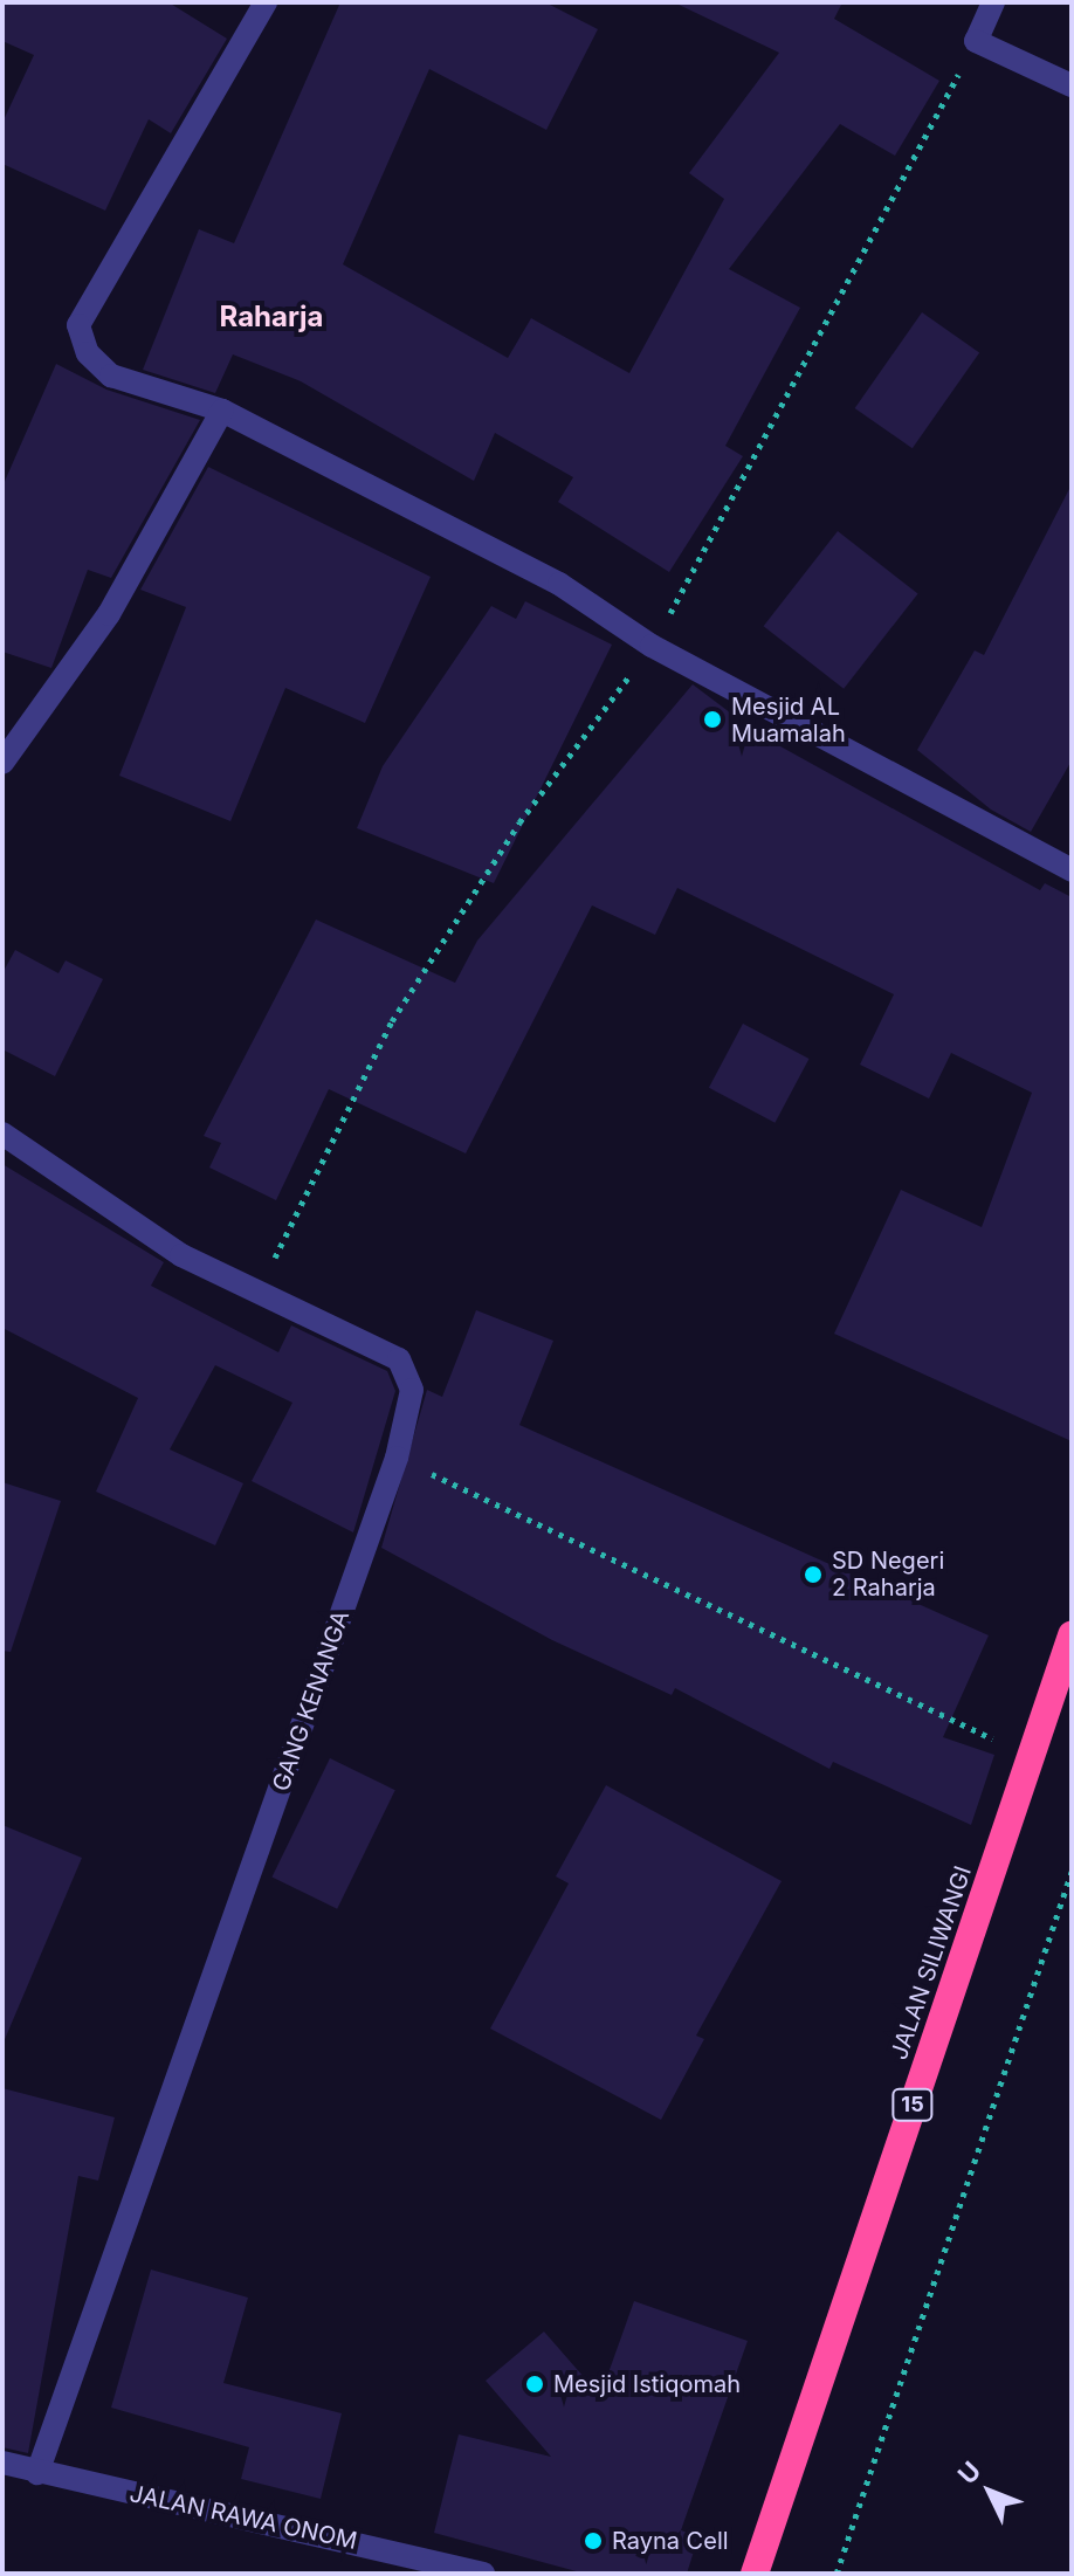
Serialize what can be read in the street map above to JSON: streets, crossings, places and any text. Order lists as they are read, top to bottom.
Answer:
{
  "streets": {
    "highway": ["JALAN SILIWANGI", "15"],
    "street": ["GANG KENANGA", "JALAN RAWA ONOM"]
  },
  "crossings": [
    ["GANG KENANGA", "JALAN RAWA ONOM"]
  ],
  "districts": ["Raharja"],
  "places": [
    "Mesjid AL Muamalah",
    "SD Negeri 2 Raharja",
    "Mesjid Istiqomah",
    "Rayna Cell"
  ],
  "north": "top left"
}
